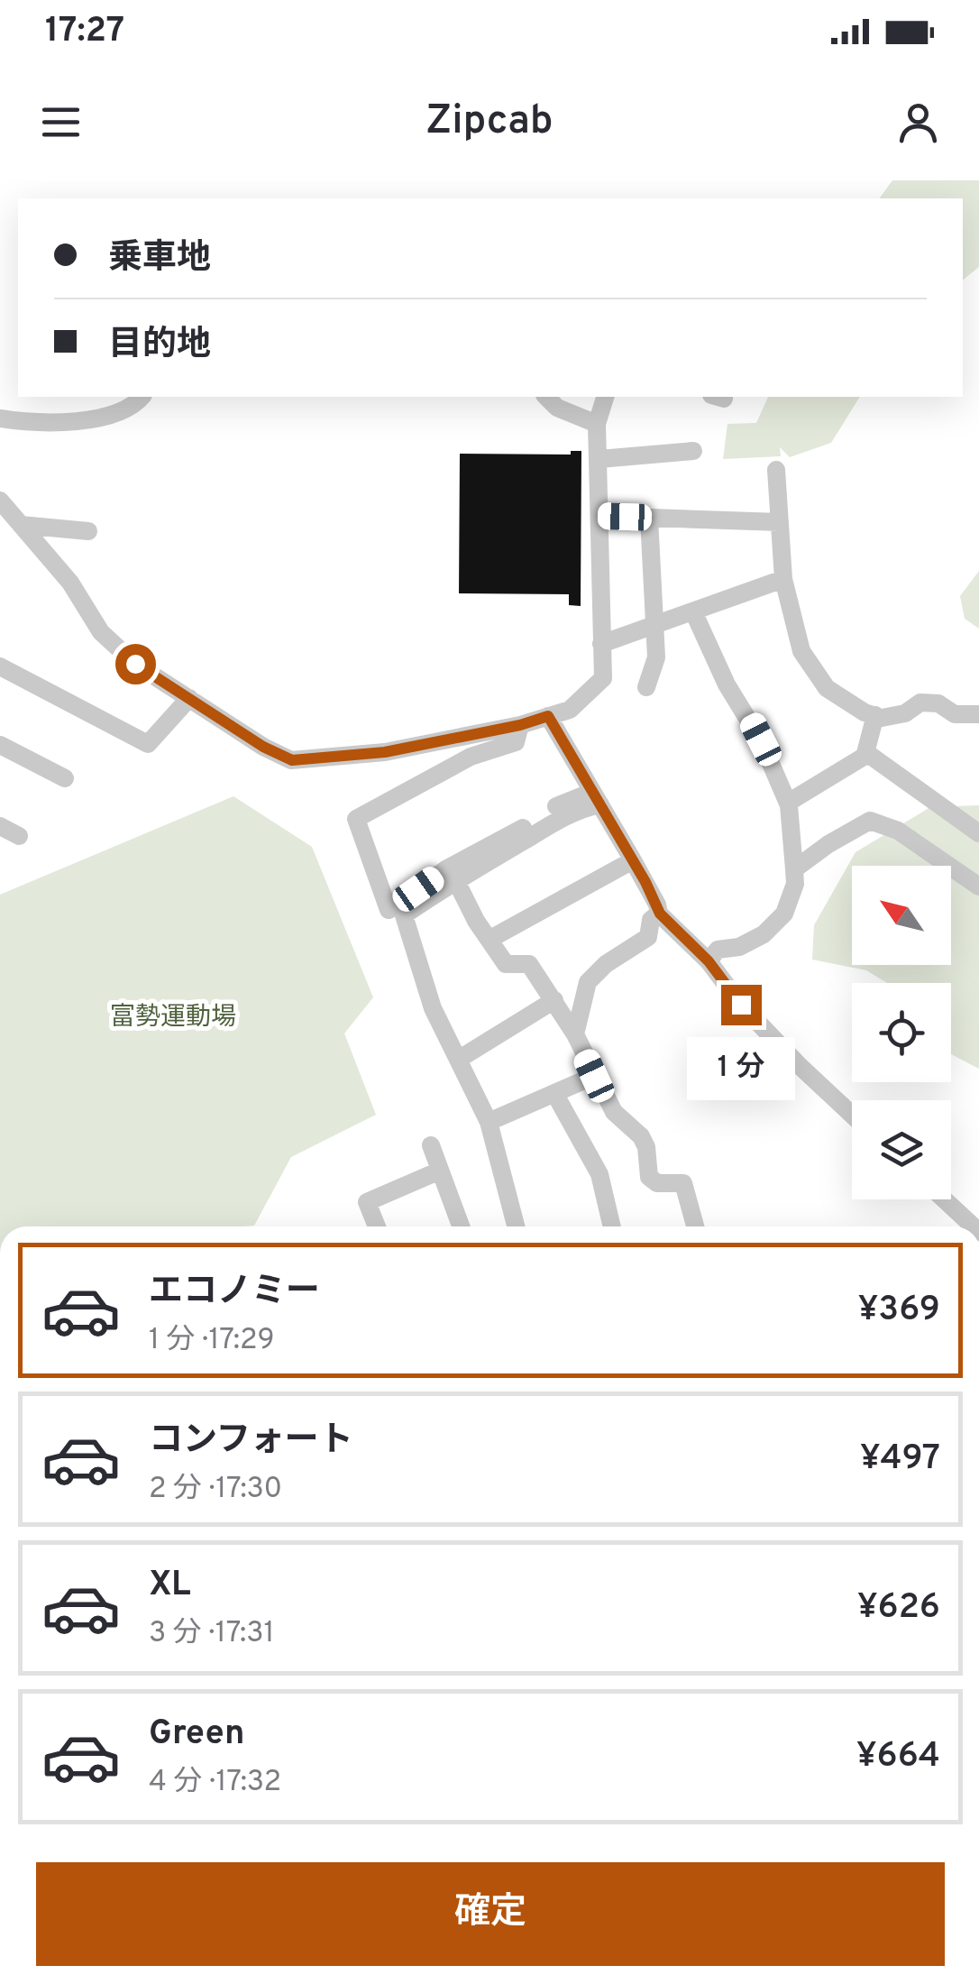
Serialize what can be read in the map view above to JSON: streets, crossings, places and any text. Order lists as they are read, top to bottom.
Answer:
{
  "parks": ["富勢運動場"],
  "north": "top left",
  "page": {
    "status": "17:27",
    "header": "Zipcab",
    "banner": ["乗車地", "目的地"],
    "bubble": "1 分",
    "list": [
      {
        "name": "エコノミー",
        "note": "1 分 · 17:29",
        "value": "¥369"
      },
      {
        "name": "コンフォート",
        "note": "2 分 · 17:30",
        "value": "¥497"
      },
      {
        "name": "XL",
        "note": "3 分 · 17:31",
        "value": "¥626"
      },
      {
        "name": "Green",
        "note": "4 分 · 17:32",
        "value": "¥664"
      }
    ],
    "buttons": "確定"
  }
}
